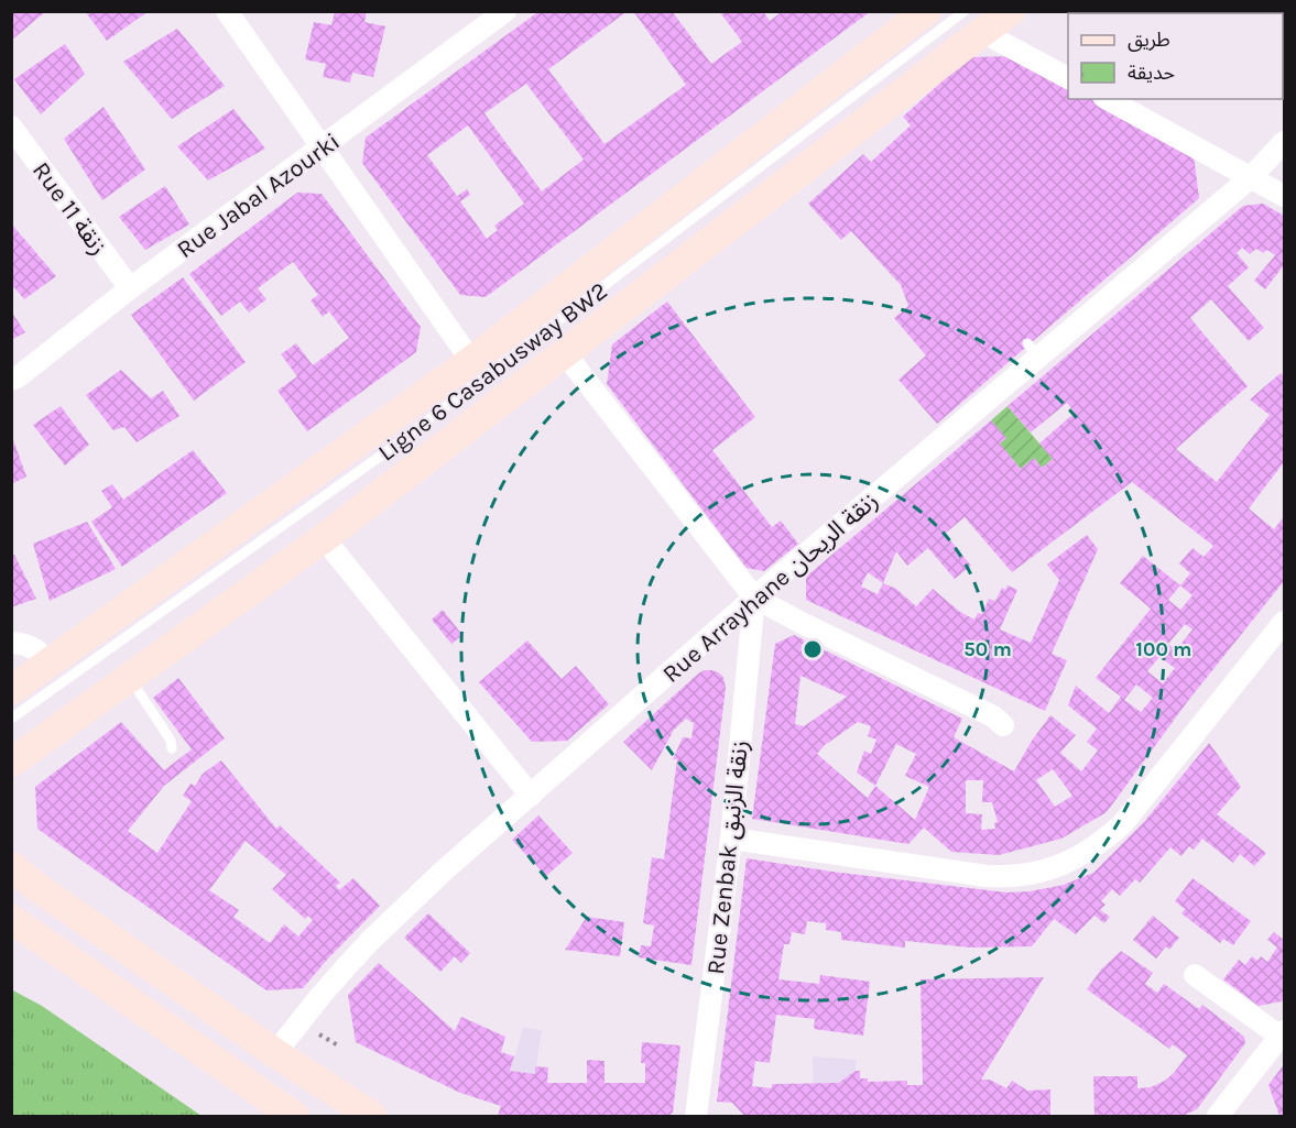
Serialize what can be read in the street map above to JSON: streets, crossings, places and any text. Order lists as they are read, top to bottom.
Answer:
{
  "streets": {
    "street": [
      "Rue Jabal Azourki",
      "Rue 11 زنقة",
      "Rue Arrayhane زنقة الريحان",
      "Rue Zenbak زنقة الزنبق"
    ],
    "lane": ["Ligne 6 Casabusway BW2"]
  },
  "crossings": [
    ["Rue Jabal Azourki", "Rue 11 زنقة"],
    ["Rue Arrayhane زنقة الريحان", "Rue Zenbak زنقة الزنبق"]
  ],
  "legend": ["طريق", "حديقة"],
  "rings": ["50 m", "100 m"]
}
